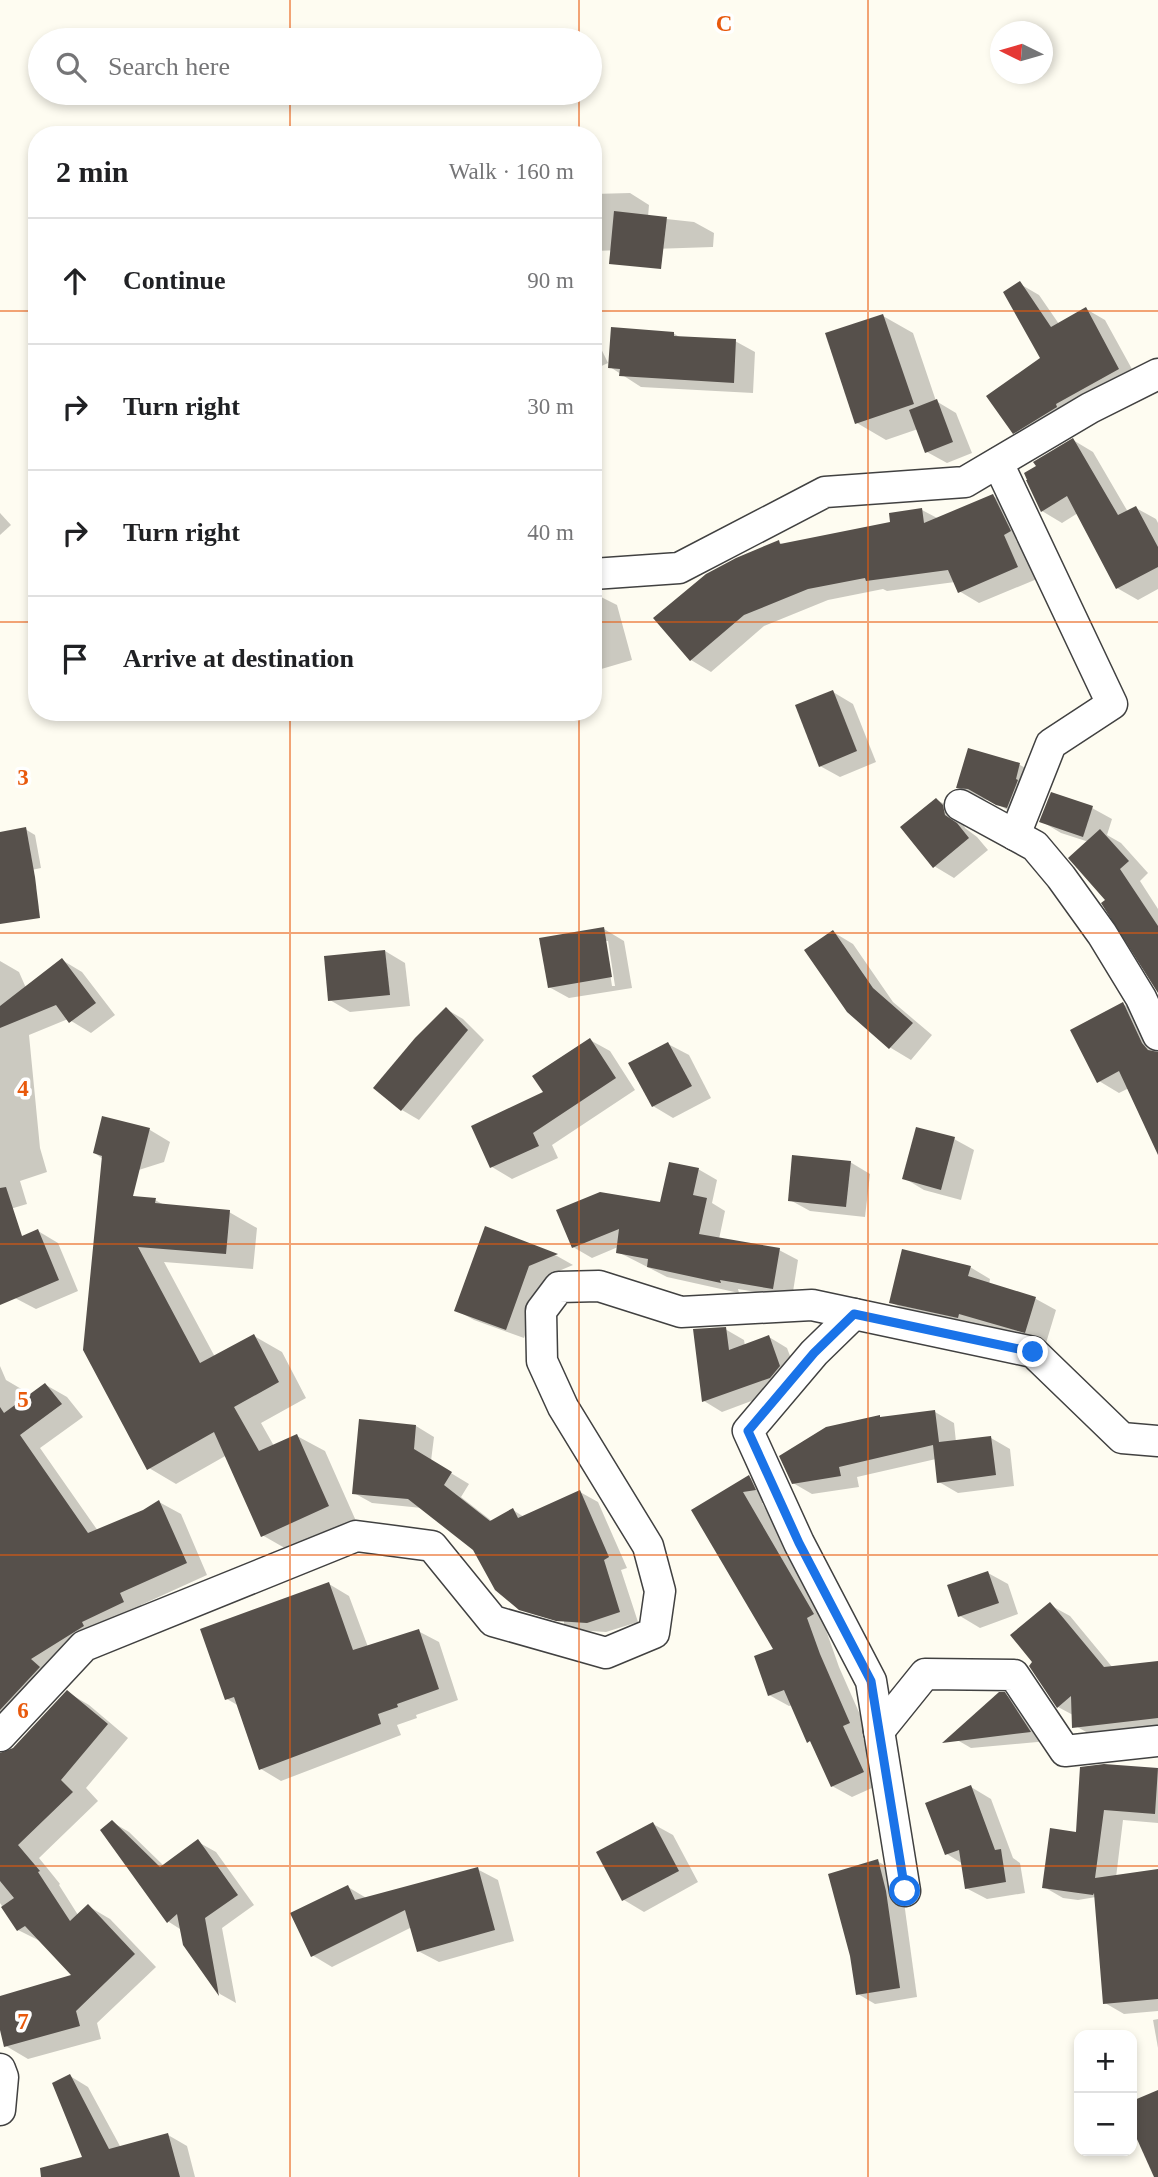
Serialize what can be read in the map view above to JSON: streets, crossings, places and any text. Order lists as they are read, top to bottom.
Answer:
{
  "north": "left",
  "page": {
    "search": "Search here",
    "heading": ["2 min", "Walk · 160 m"],
    "list": [
      ["Continue", "90 m"],
      ["Turn right", "30 m"],
      ["Turn right", "40 m"],
      "Arrive at destination"
    ],
    "map_buttons": ["+", "−"]
  },
  "grid": {
    "columns": ["C"],
    "rows": [
      "3",
      "4",
      "5",
      "6",
      "7"
    ]
  }
}
